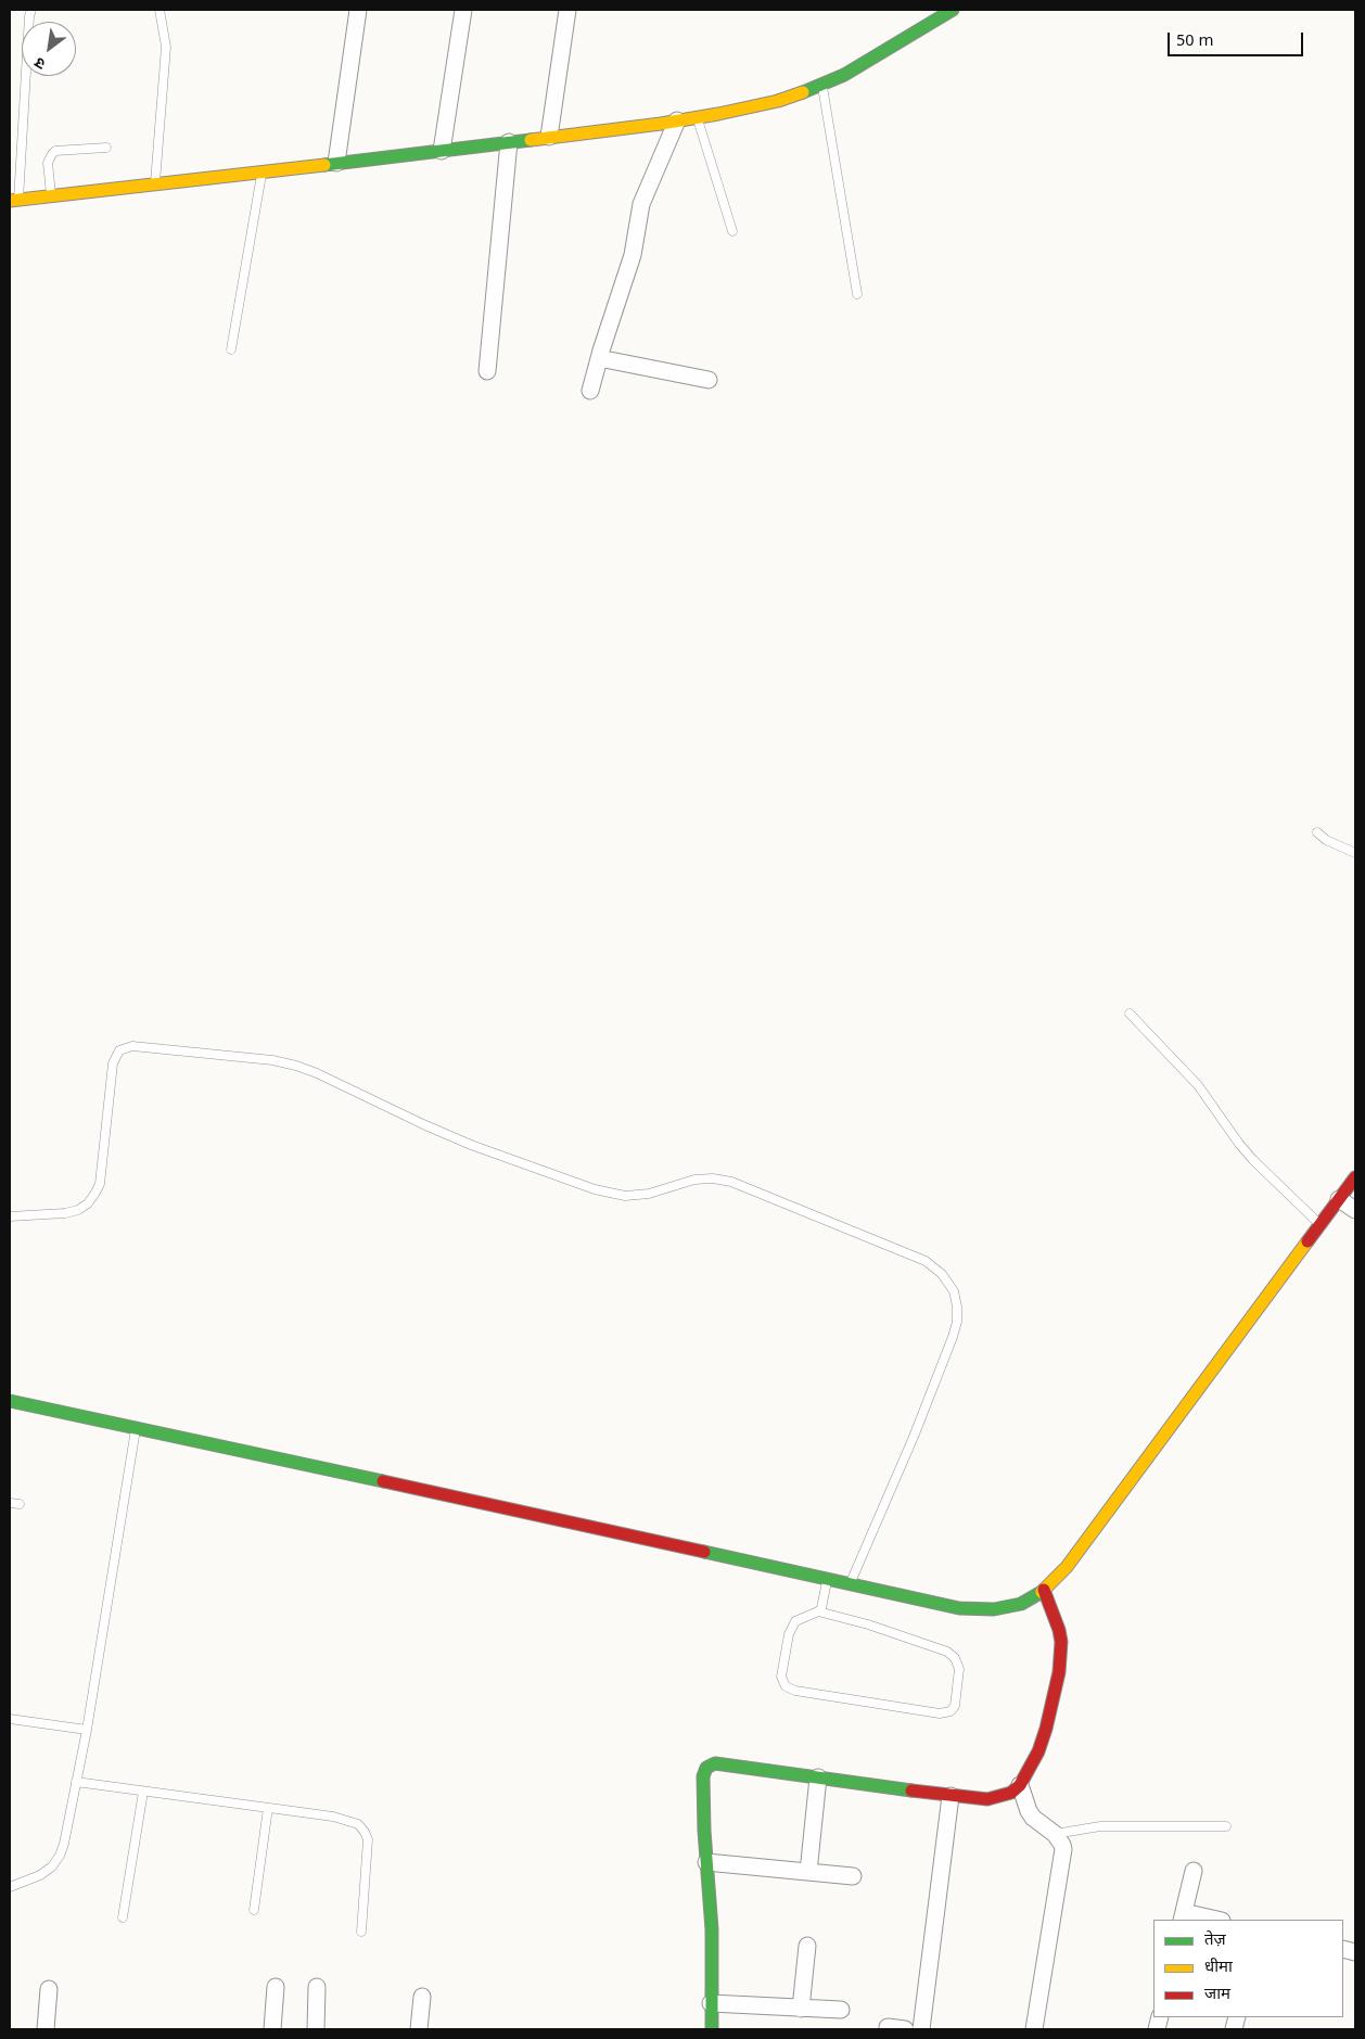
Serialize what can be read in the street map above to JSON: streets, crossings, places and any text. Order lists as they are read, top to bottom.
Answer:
{
  "legend": ["तेज़", "धीमा", "जाम"],
  "scale_bar": "50 m",
  "north": "bottom left"
}
